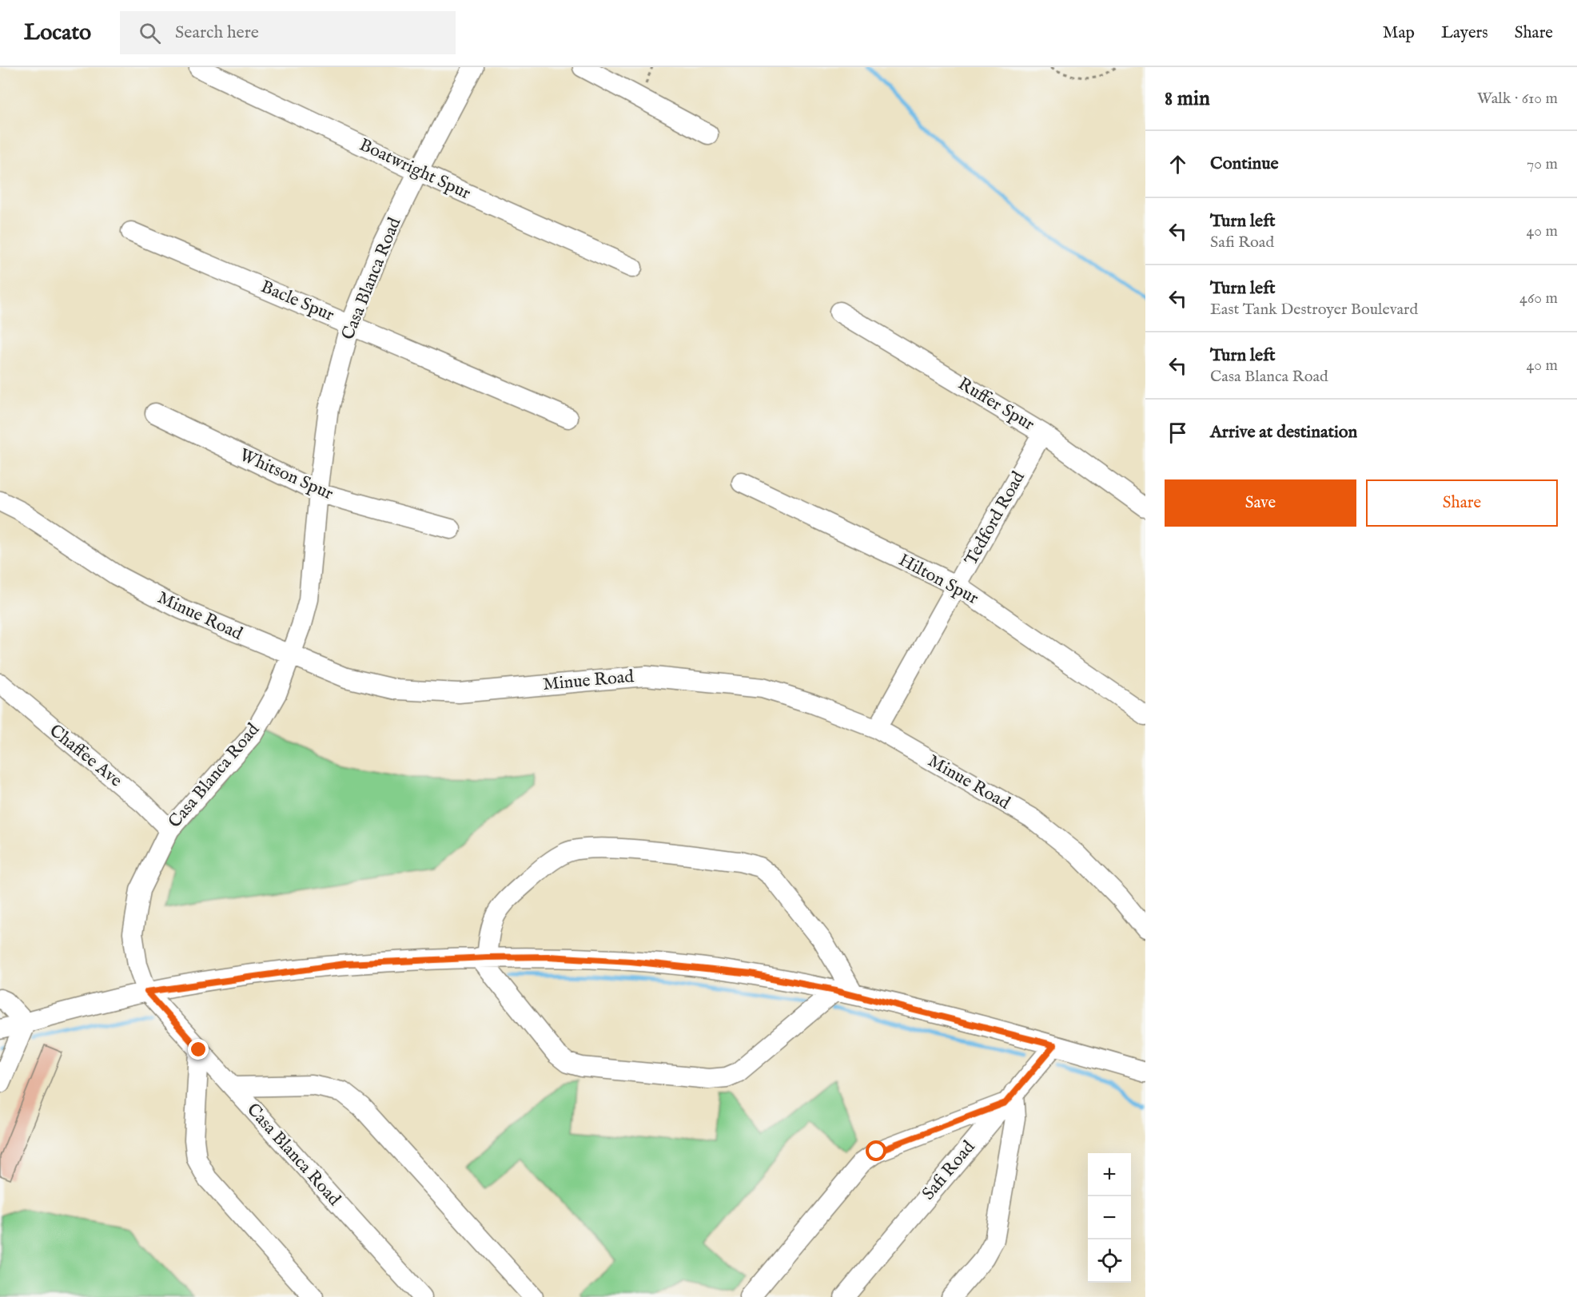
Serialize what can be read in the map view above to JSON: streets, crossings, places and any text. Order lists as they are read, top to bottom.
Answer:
{
  "streets": {
    "street": [
      "Boatwright Spur",
      "Casa Blanca Road",
      "Bacle Spur",
      "Ruffer Spur",
      "Whitson Spur",
      "Tedford Road",
      "Hilton Spur",
      "Minue Road",
      "Chaffee Ave",
      "Safi Road"
    ]
  },
  "crossings": [
    ["Boatwright Spur", "Casa Blanca Road"],
    ["Casa Blanca Road", "Bacle Spur"],
    ["Casa Blanca Road", "Whitson Spur"],
    ["Casa Blanca Road", "Minue Road"],
    ["Casa Blanca Road", "Chaffee Ave"],
    ["Ruffer Spur", "Tedford Road"],
    ["Tedford Road", "Hilton Spur"],
    ["Tedford Road", "Minue Road"]
  ],
  "page": {
    "header": "Locato",
    "search": "Search here",
    "nav": ["Map", "Layers", "Share"],
    "heading": ["8 min", "Walk · 610 m"],
    "list": [
      ["Continue", "70 m"],
      ["Turn left", "Safi Road", "40 m"],
      ["Turn left", "East Tank Destroyer Boulevard", "460 m"],
      ["Turn left", "Casa Blanca Road", "40 m"],
      "Arrive at destination"
    ],
    "buttons": ["Save", "Share"],
    "map_buttons": ["+", "−"]
  }
}
